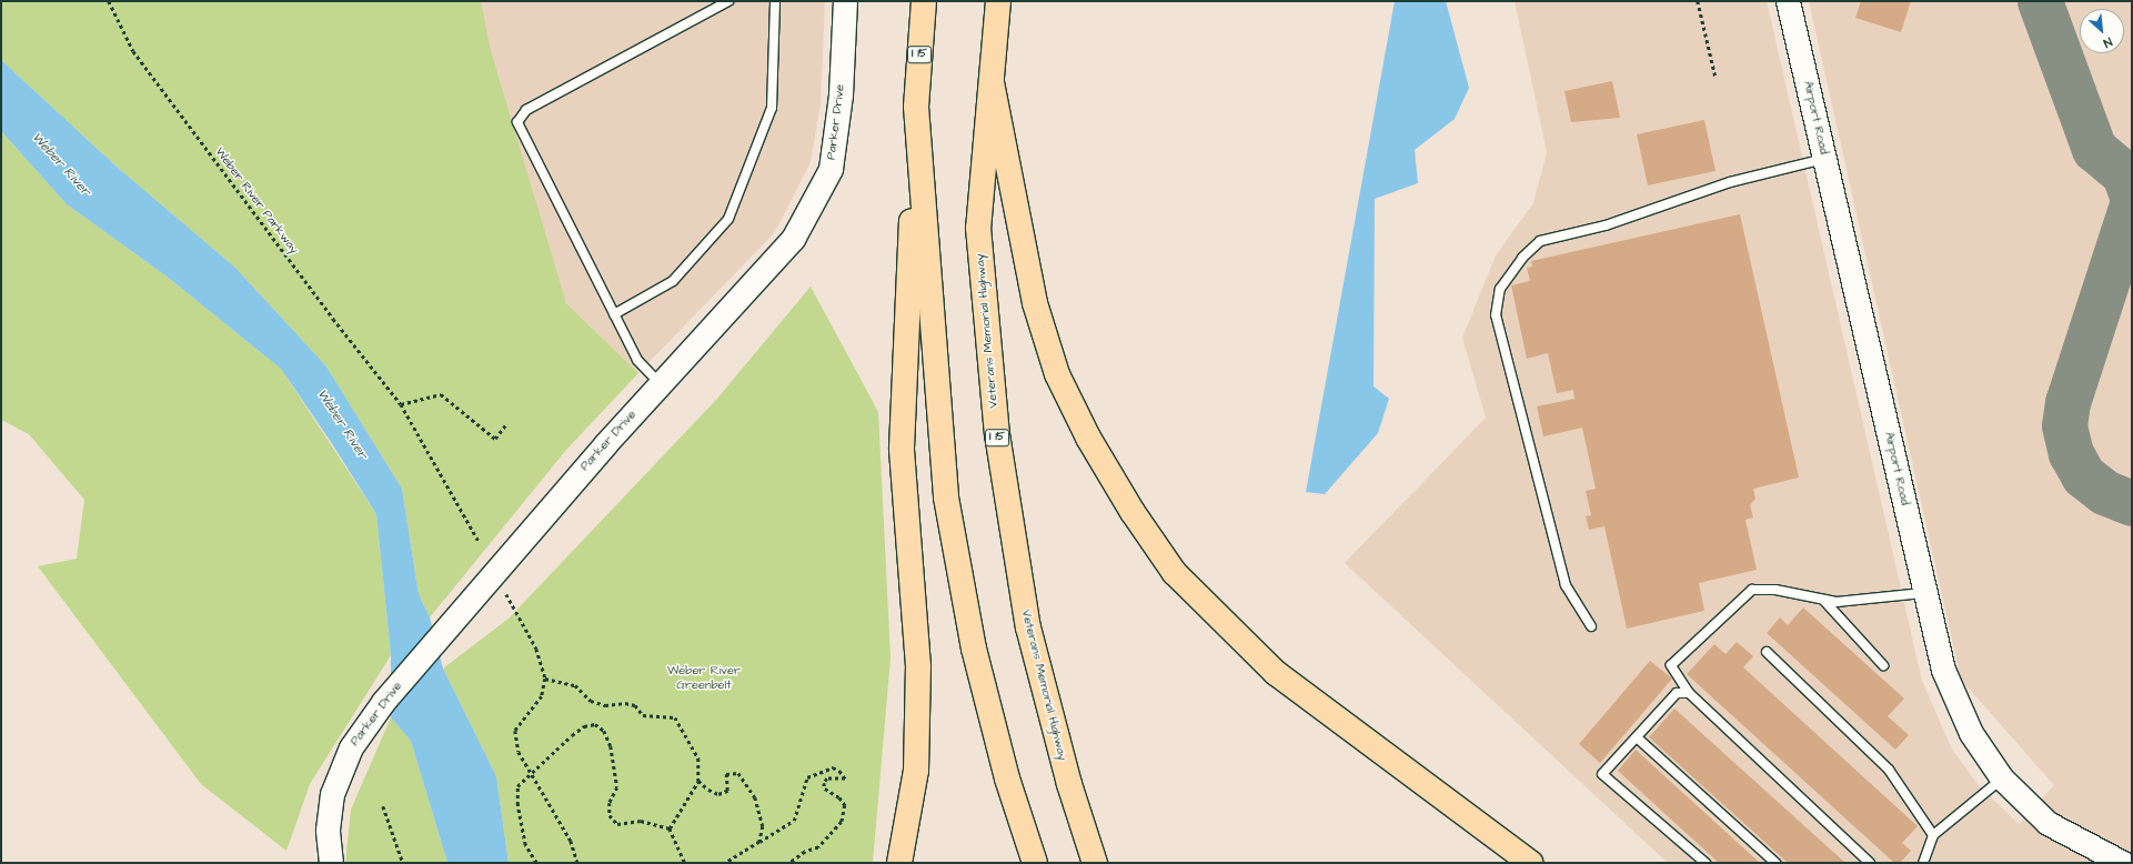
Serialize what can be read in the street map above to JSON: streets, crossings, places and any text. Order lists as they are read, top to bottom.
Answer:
{
  "streets": {
    "highway": ["I 15", "Veterans Memorial Highway"],
    "street": ["Airport Road", "Parker Drive"],
    "path": ["Weber River Parkway"]
  },
  "water": ["Weber River"],
  "parks": ["Weber River Greenbelt"],
  "north": "bottom right"
}
